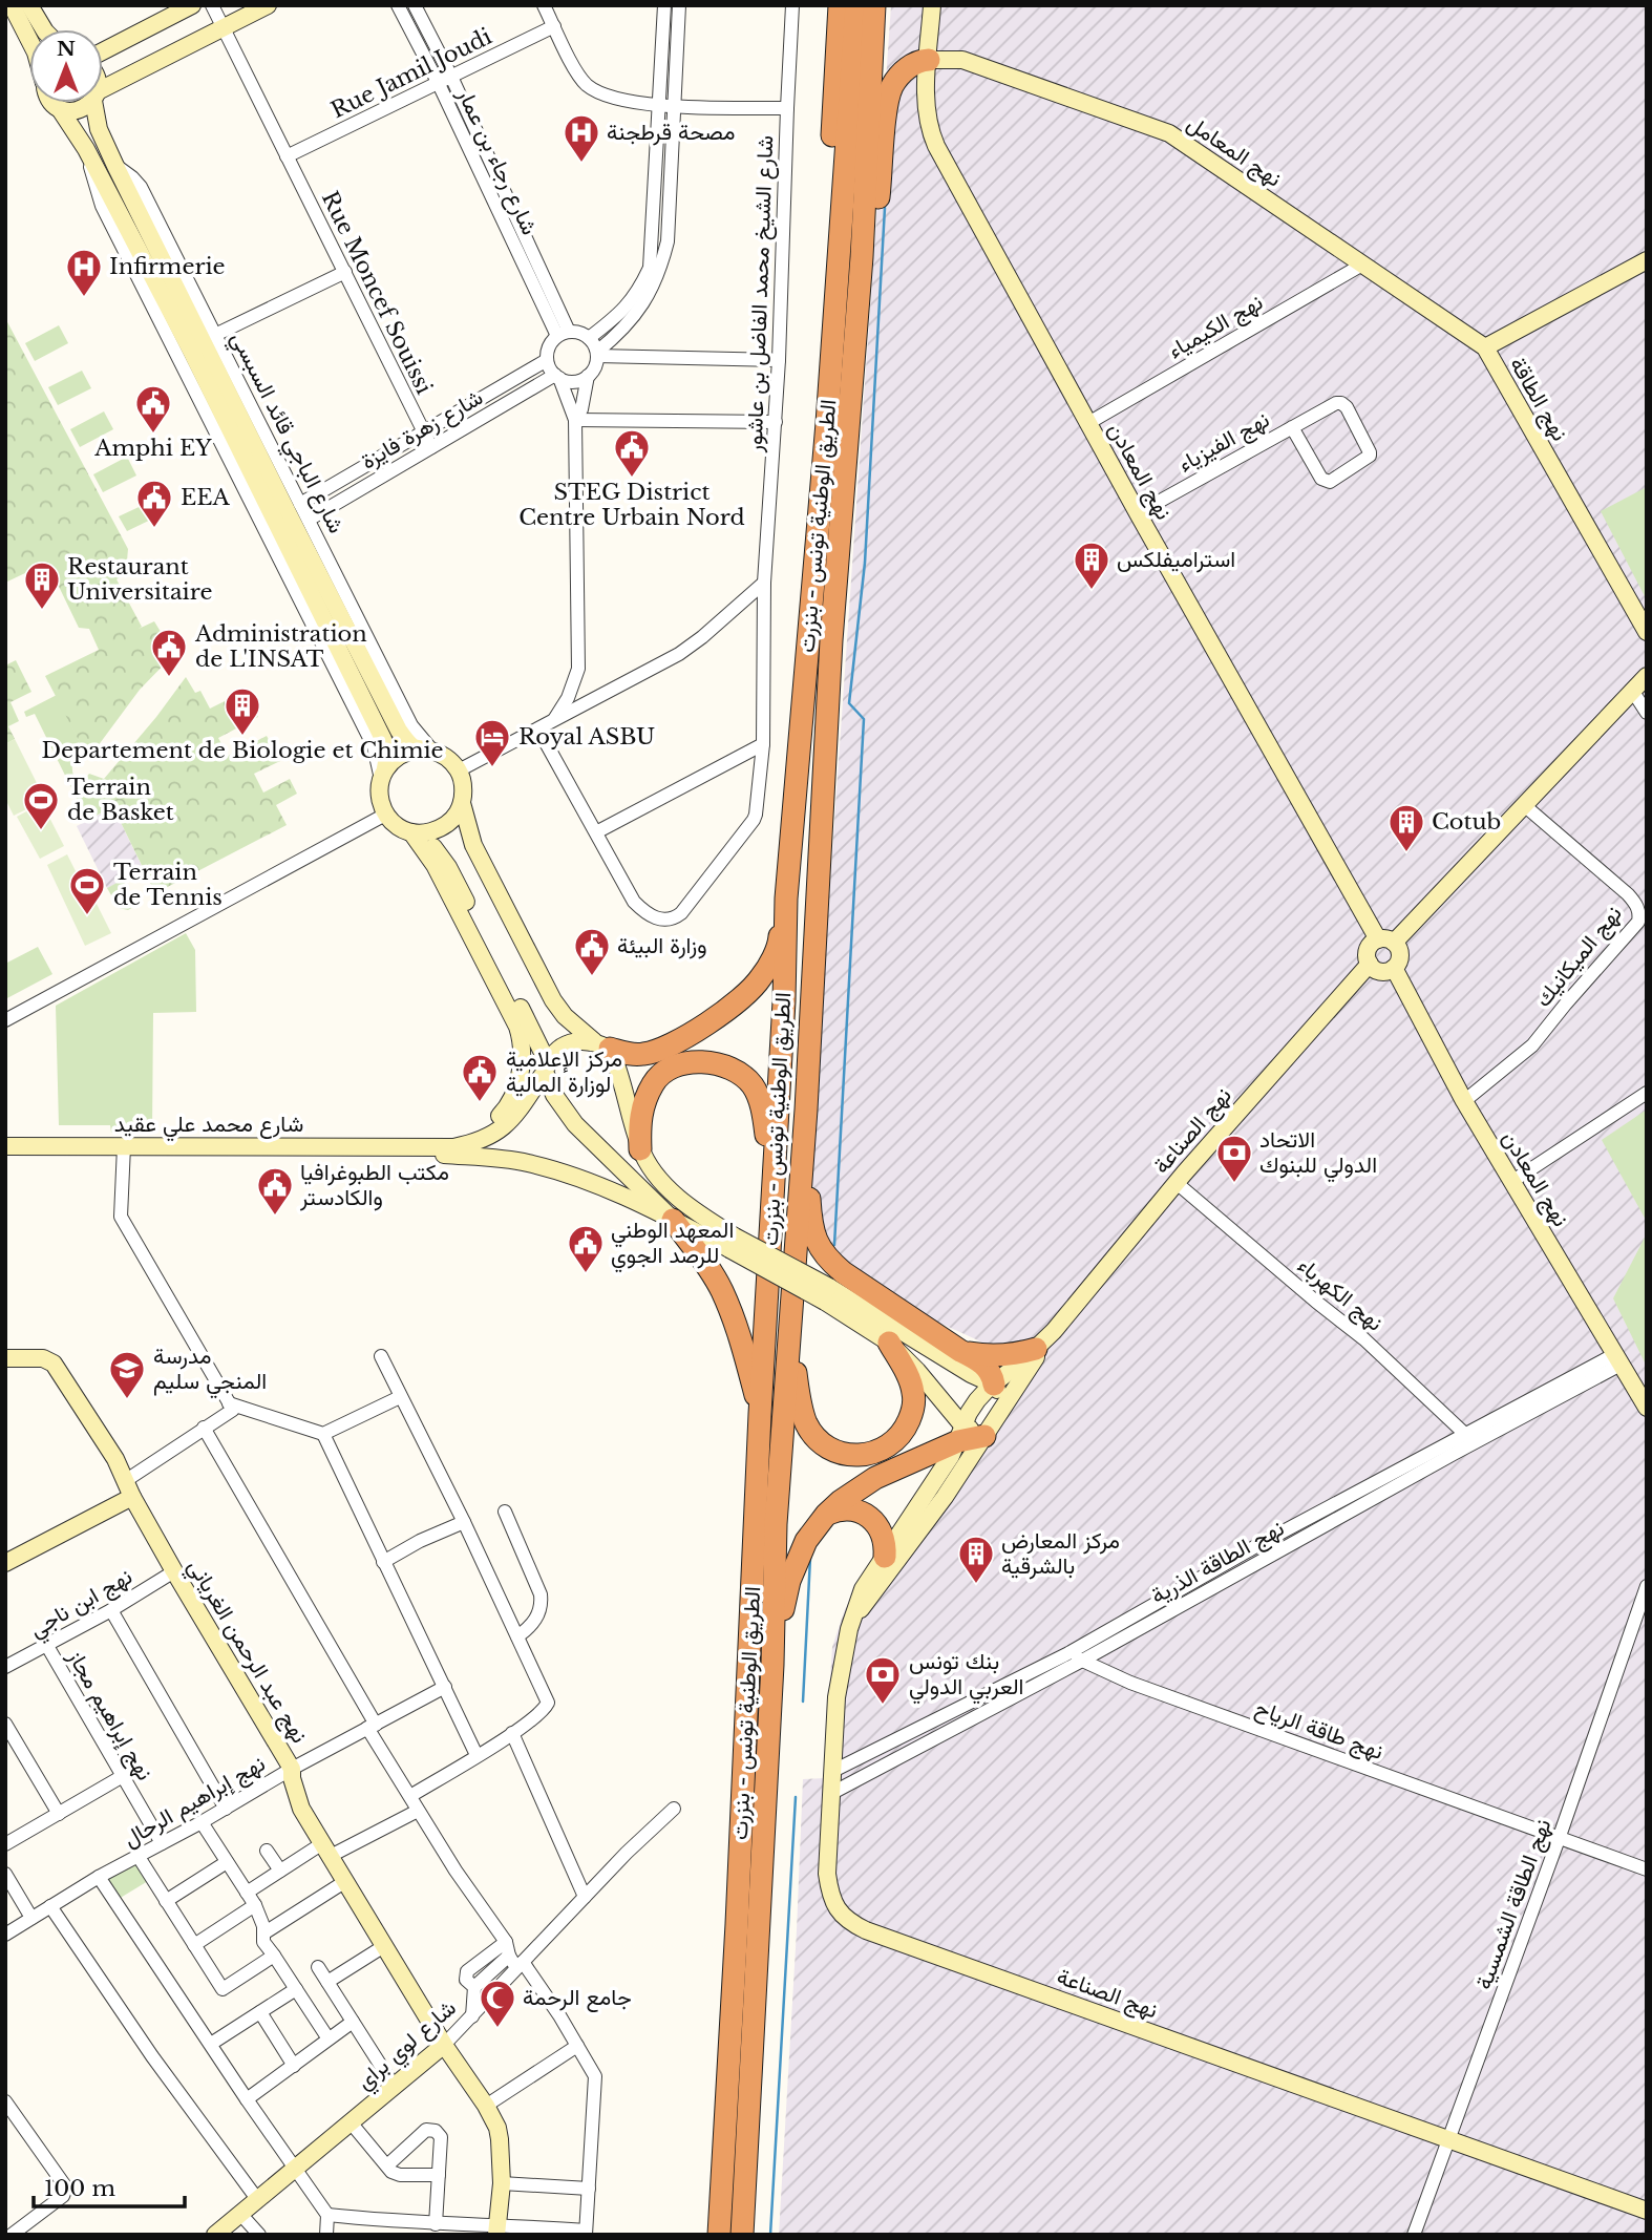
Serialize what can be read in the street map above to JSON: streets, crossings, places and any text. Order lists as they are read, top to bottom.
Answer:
{
  "streets": {
    "highway": ["الطريق الوطنية تونس - بنزرت"],
    "street": [
      "Rue Jamil Joudi",
      "نهج المعامل",
      "شارع رجاء بن عمار",
      "Rue Moncef Souissi",
      "شارع الشيخ محمد الفاضل بن عاشور",
      "نهج الكيمياء",
      "نهج الطاقة",
      "شارع زهرة فايزة",
      "شارع الباجي قائد السبسي",
      "نهج الفيزياء",
      "نهج المعادن",
      "نهج الميكانيك",
      "شارع محمد علي عقيد",
      "نهج الصناعة",
      "نهج الكهرباء",
      "نهج الطاقة الذرية",
      "نهج ابن ناجي",
      "نهج عبد الرحمن الغرياني",
      "نهج إبراهيم مجاز",
      "نهج طاقة الرياح",
      "نهج إبراهيم الرحال",
      "نهج الطاقة الشمسية",
      "شارع لوي براي"
    ]
  },
  "crossings": [
    ["Rue Jamil Joudi", "شارع رجاء بن عمار"],
    ["Rue Jamil Joudi", "Rue Moncef Souissi"],
    ["نهج المعامل", "نهج الكيمياء"],
    ["نهج المعامل", "نهج الطاقة"],
    ["نهج المعامل", "نهج المعادن"],
    ["شارع رجاء بن عمار", "شارع زهرة فايزة"],
    ["Rue Moncef Souissi", "شارع زهرة فايزة"],
    ["نهج الكيمياء", "نهج المعادن"],
    ["شارع زهرة فايزة", "شارع الباجي قائد السبسي"],
    ["نهج الفيزياء", "نهج المعادن"],
    ["نهج المعادن", "نهج الميكانيك"],
    ["نهج المعادن", "نهج الصناعة"],
    ["نهج المعادن", "نهج الطاقة الذرية"],
    ["نهج الصناعة", "نهج الكهرباء"],
    ["نهج الصناعة", "نهج الطاقة الذرية"],
    ["نهج الصناعة", "نهج الطاقة الشمسية"],
    ["نهج الكهرباء", "نهج الطاقة الذرية"],
    ["نهج الطاقة الذرية", "نهج طاقة الرياح"],
    ["نهج ابن ناجي", "نهج عبد الرحمن الغرياني"],
    ["نهج ابن ناجي", "نهج إبراهيم مجاز"],
    ["نهج عبد الرحمن الغرياني", "نهج إبراهيم الرحال"],
    ["نهج عبد الرحمن الغرياني", "شارع لوي براي"],
    ["نهج إبراهيم مجاز", "نهج إبراهيم الرحال"],
    ["نهج طاقة الرياح", "نهج الطاقة الشمسية"]
  ],
  "places": {
    "hospital": ["مصحة قرطجنة", "Infirmerie"],
    "public building": [
      "Amphi EY",
      "STEG District Centre Urbain Nord",
      "EEA",
      "Administration de L'INSAT",
      "وزارة البيئة",
      "مركز الإعلامية لوزارة المالية",
      "مكتب الطبوغرافيا والكادستر",
      "المعهد الوطني للرصد الجوي"
    ],
    "building": [
      "استراميفلكس",
      "Restaurant Universitaire",
      "Departement de Biologie et Chimie",
      "Cotub",
      "مركز المعارض بالشرقية"
    ],
    "hotel": ["Royal ASBU"],
    "sports": ["Terrain de Basket", "Terrain de Tennis"],
    "bank": ["الاتحاد الدولي للبنوك", "بنك تونس العربي الدولي"],
    "school or university": ["مدرسة المنجي سليم"],
    "mosque": ["جامع الرحمة"]
  },
  "scale_bar": "100 m",
  "north": "top"
}
